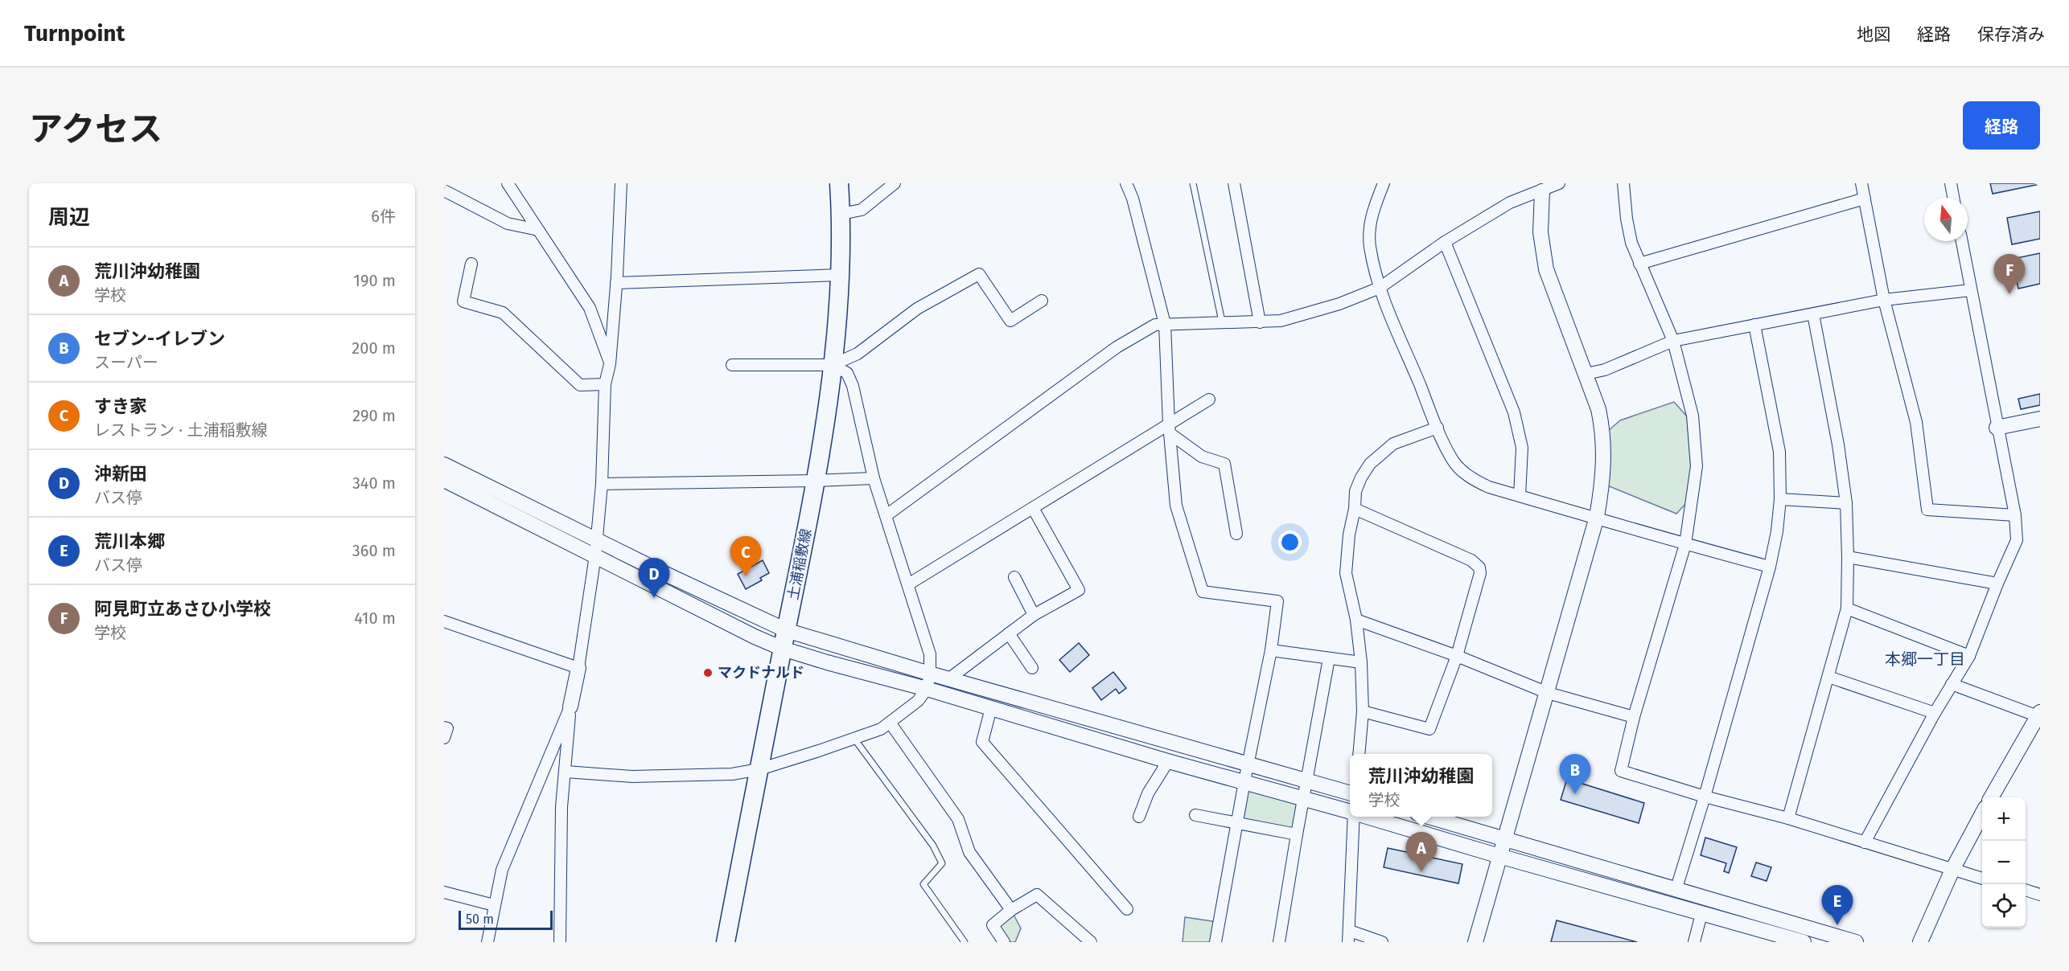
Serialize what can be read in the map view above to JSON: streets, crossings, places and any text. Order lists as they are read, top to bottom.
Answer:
{
  "streets": {
    "main road": ["土浦稲敷線"]
  },
  "districts": ["本郷一丁目"],
  "places": ["マクドナルド"],
  "scale_bar": "50 m",
  "north": "top",
  "page": {
    "header": "Turnpoint",
    "nav": ["地図", "経路", "保存済み"],
    "title": "アクセス",
    "buttons": "経路",
    "heading": ["周辺", "6件"],
    "list": [
      {
        "mark": "A",
        "name": "荒川沖幼稚園",
        "note": "学校",
        "value": "190 m"
      },
      {
        "mark": "B",
        "name": "セブン-イレブン",
        "note": "スーパー",
        "value": "200 m"
      },
      {
        "mark": "C",
        "name": "すき家",
        "note": "レストラン · 土浦稲敷線",
        "value": "290 m"
      },
      {
        "mark": "D",
        "name": "沖新田",
        "note": "バス停",
        "value": "340 m"
      },
      {
        "mark": "E",
        "name": "荒川本郷",
        "note": "バス停",
        "value": "360 m"
      },
      {
        "mark": "F",
        "name": "阿見町立あさひ小学校",
        "note": "学校",
        "value": "410 m"
      }
    ],
    "pins": [
      "F",
      "C",
      "D",
      "B",
      "A",
      "E"
    ],
    "popup": ["荒川沖幼稚園", "学校"],
    "map_buttons": ["+", "−"],
    "scale": "50 m"
  }
}
